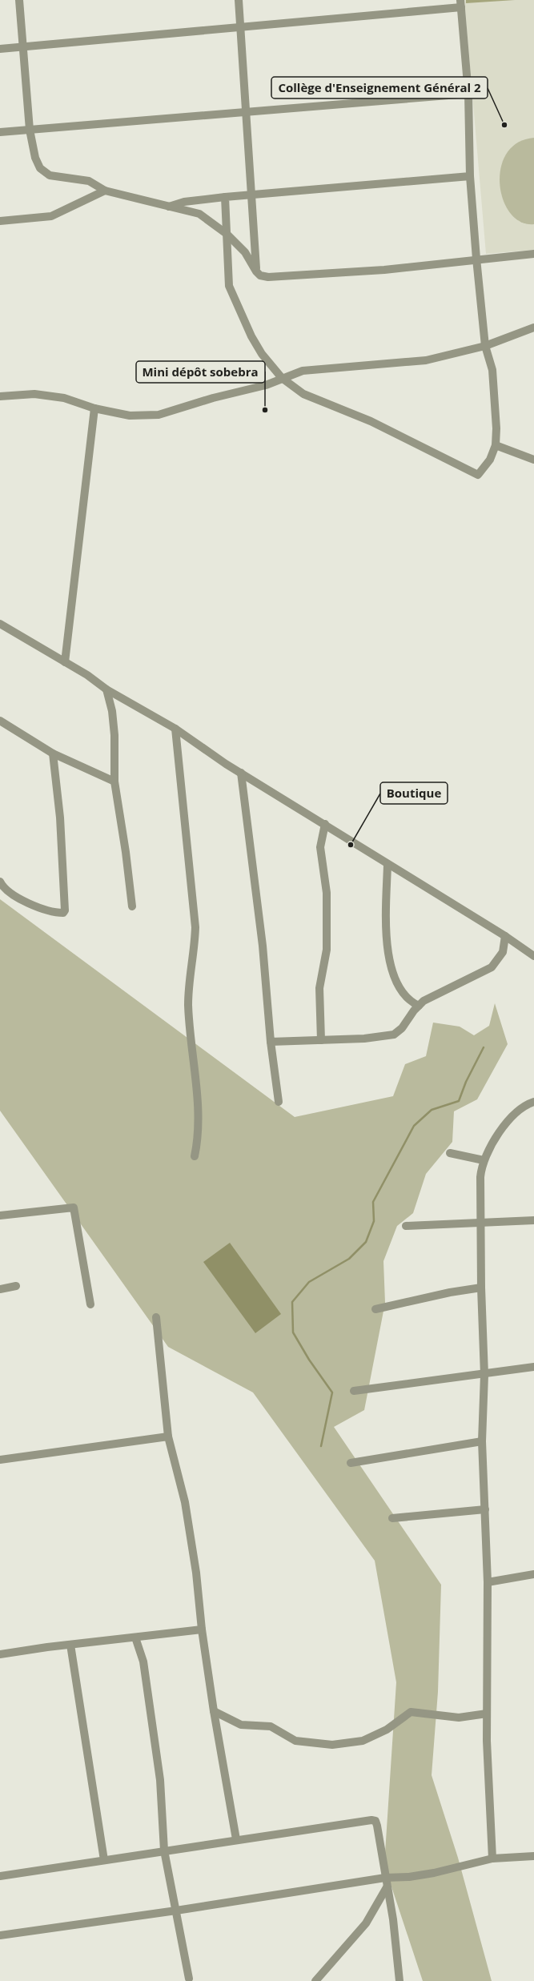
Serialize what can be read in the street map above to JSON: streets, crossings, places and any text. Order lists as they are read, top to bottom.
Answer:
{
  "places": ["Collège d'Enseignement Général 2", "Mini dépôt sobebra", "Boutique"]
}
